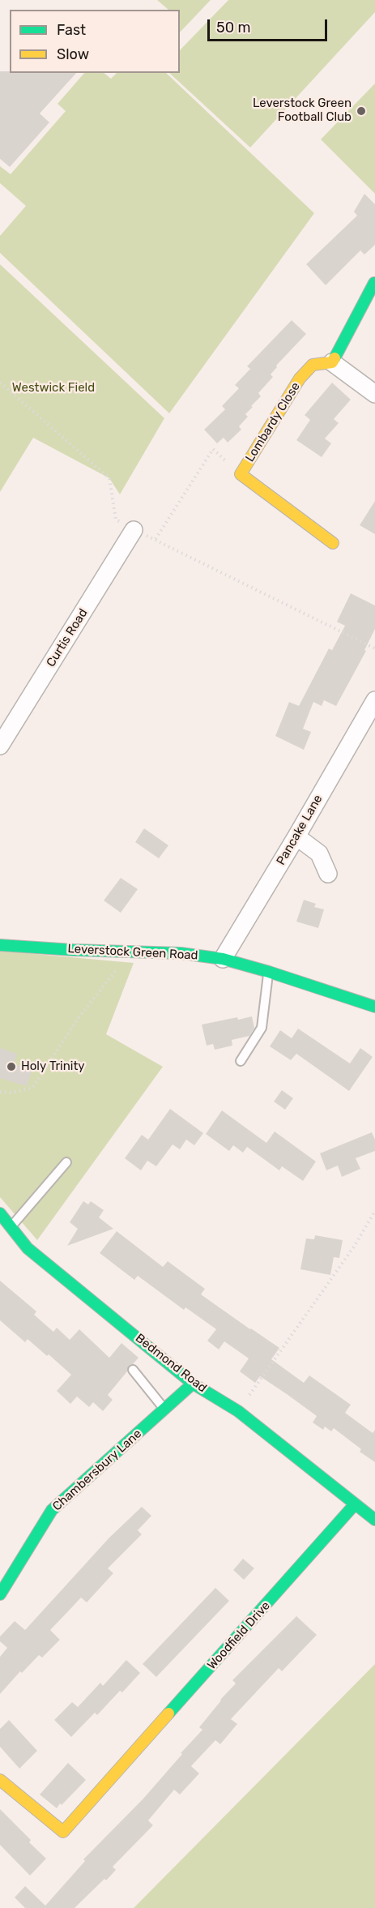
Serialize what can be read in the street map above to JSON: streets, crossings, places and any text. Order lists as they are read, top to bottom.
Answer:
{
  "streets": {
    "street": [
      "Lombardy Close",
      "Curtis Road",
      "Pancake Lane",
      "Leverstock Green Road",
      "Bedmond Road",
      "Chambersbury Lane",
      "Woodfield Drive"
    ]
  },
  "crossings": [
    ["Pancake Lane", "Leverstock Green Road"],
    ["Bedmond Road", "Chambersbury Lane"],
    ["Bedmond Road", "Woodfield Drive"]
  ],
  "parks": ["Westwick Field"],
  "places": ["Leverstock Green Football Club", "Holy Trinity"],
  "legend": ["Fast", "Slow"],
  "scale_bar": "50 m"
}
